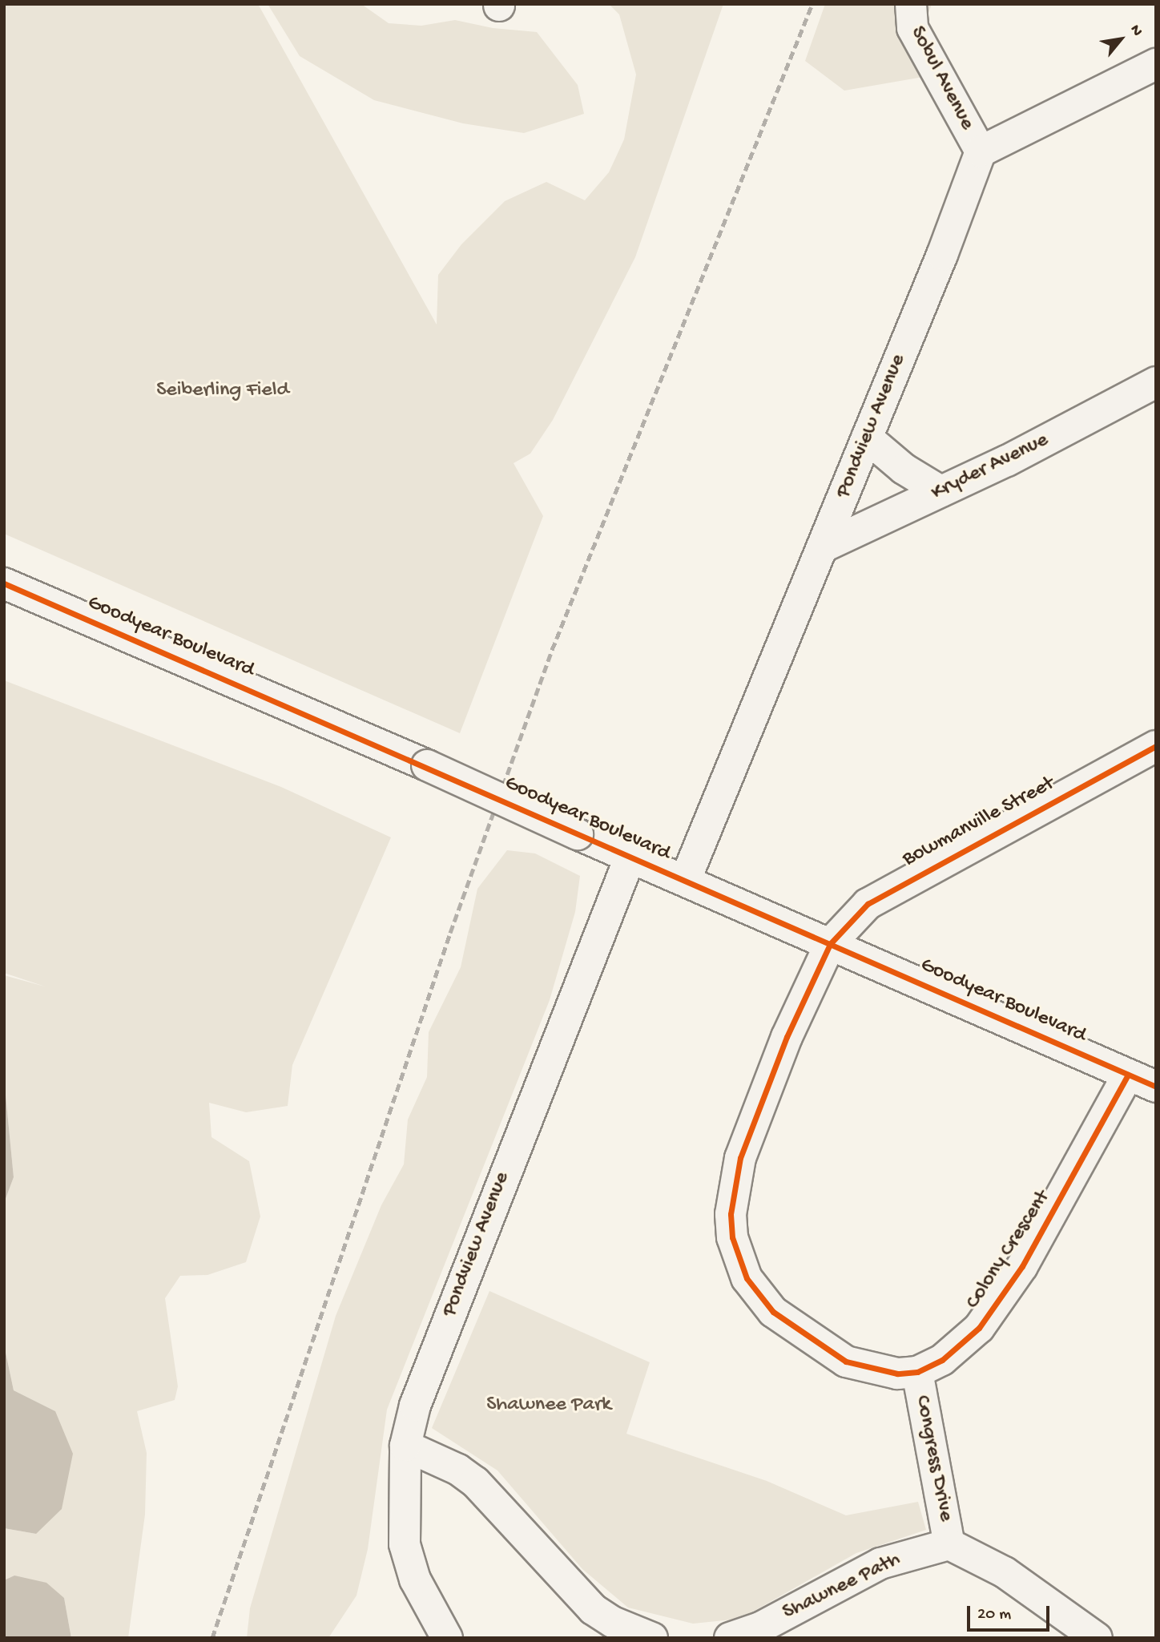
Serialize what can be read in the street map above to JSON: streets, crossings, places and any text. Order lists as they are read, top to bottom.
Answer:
{
  "streets": {
    "street": [
      "Sobul Avenue",
      "Pondview Avenue",
      "Kryder Avenue",
      "Goodyear Boulevard",
      "Bowmanville Street",
      "Colony Crescent",
      "Congress Drive",
      "Shawnee Path"
    ]
  },
  "crossings": [
    ["Sobul Avenue", "Pondview Avenue"],
    ["Pondview Avenue", "Kryder Avenue"],
    ["Pondview Avenue", "Goodyear Boulevard"],
    ["Goodyear Boulevard", "Bowmanville Street"],
    ["Goodyear Boulevard", "Colony Crescent"],
    ["Bowmanville Street", "Colony Crescent"],
    ["Colony Crescent", "Congress Drive"],
    ["Congress Drive", "Shawnee Path"]
  ],
  "parks": ["Seiberling Field", "Shawnee Park"],
  "scale_bar": "20 m",
  "north": "top right"
}
